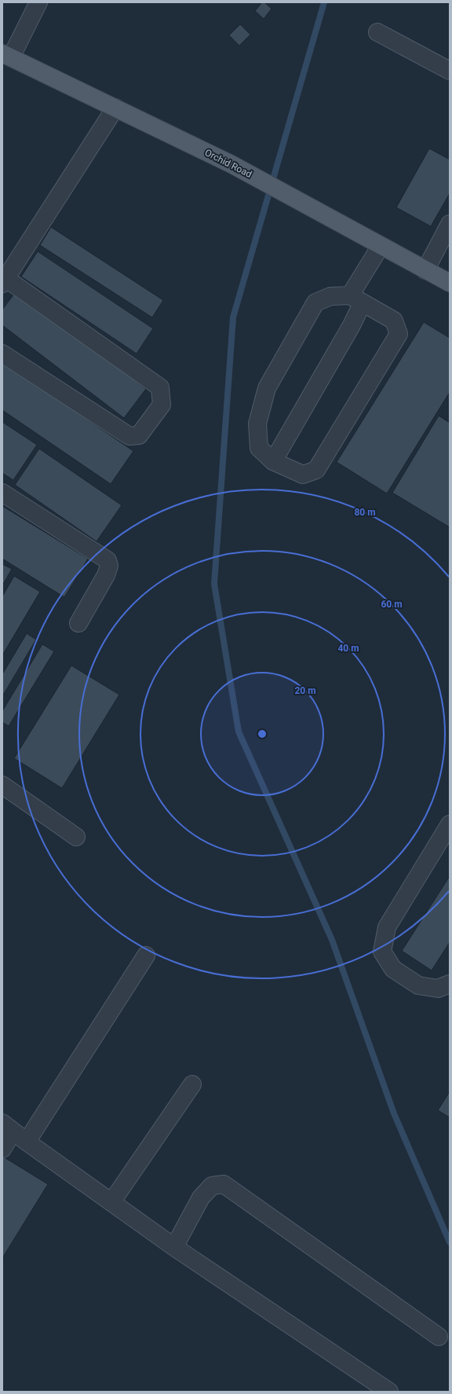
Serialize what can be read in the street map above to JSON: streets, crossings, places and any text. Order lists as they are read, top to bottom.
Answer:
{
  "streets": {
    "main road": ["Orchid Road"]
  },
  "rings": [
    "80 m",
    "60 m",
    "40 m",
    "20 m"
  ]
}
